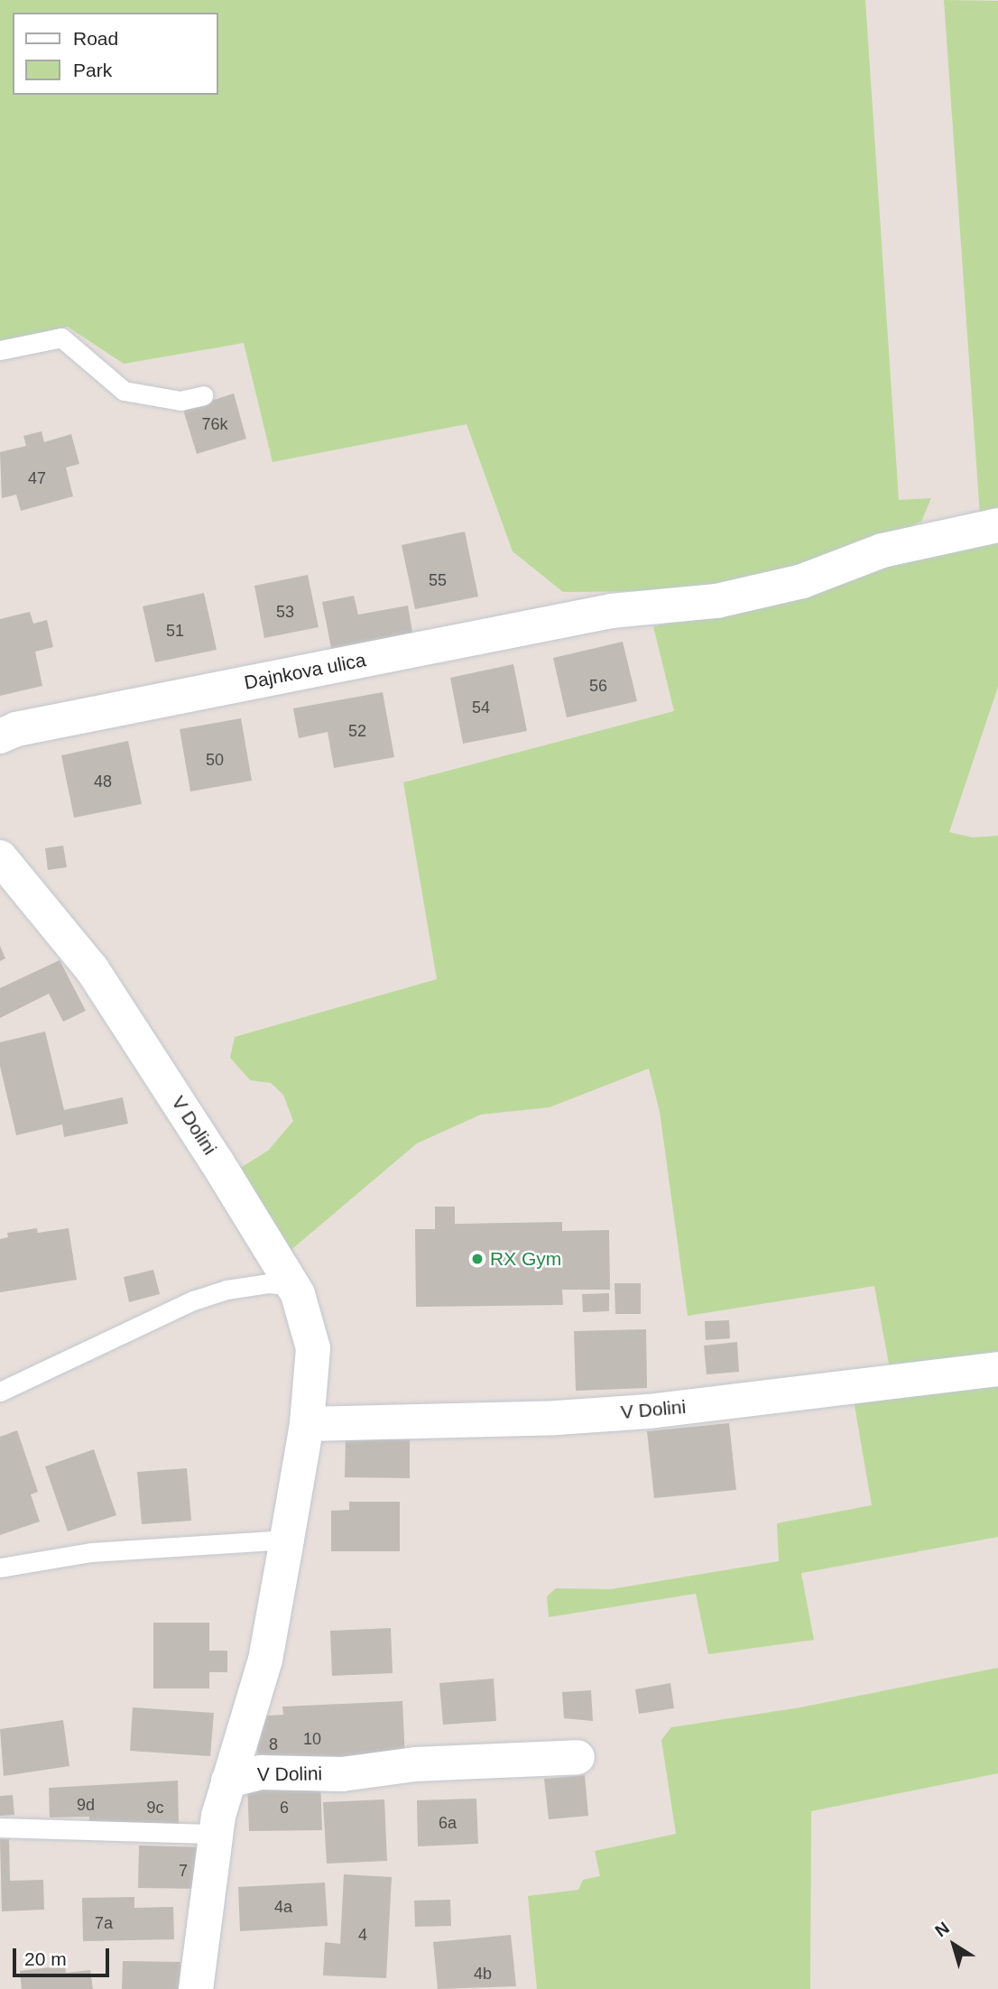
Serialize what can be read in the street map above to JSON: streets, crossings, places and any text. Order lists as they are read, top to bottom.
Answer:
{
  "streets": {
    "street": ["Dajnkova ulica", "V Dolini"]
  },
  "places": ["RX Gym"],
  "house_numbers": [
    "76k",
    "47",
    "55",
    "53",
    "51",
    "56",
    "54",
    "52",
    "50",
    "48",
    "10",
    "8",
    "9d",
    "9c",
    "6",
    "6a",
    "7",
    "4a",
    "7a",
    "4",
    "4b"
  ],
  "legend": ["Road", "Park"],
  "scale_bar": "20 m",
  "north": "top left"
}
